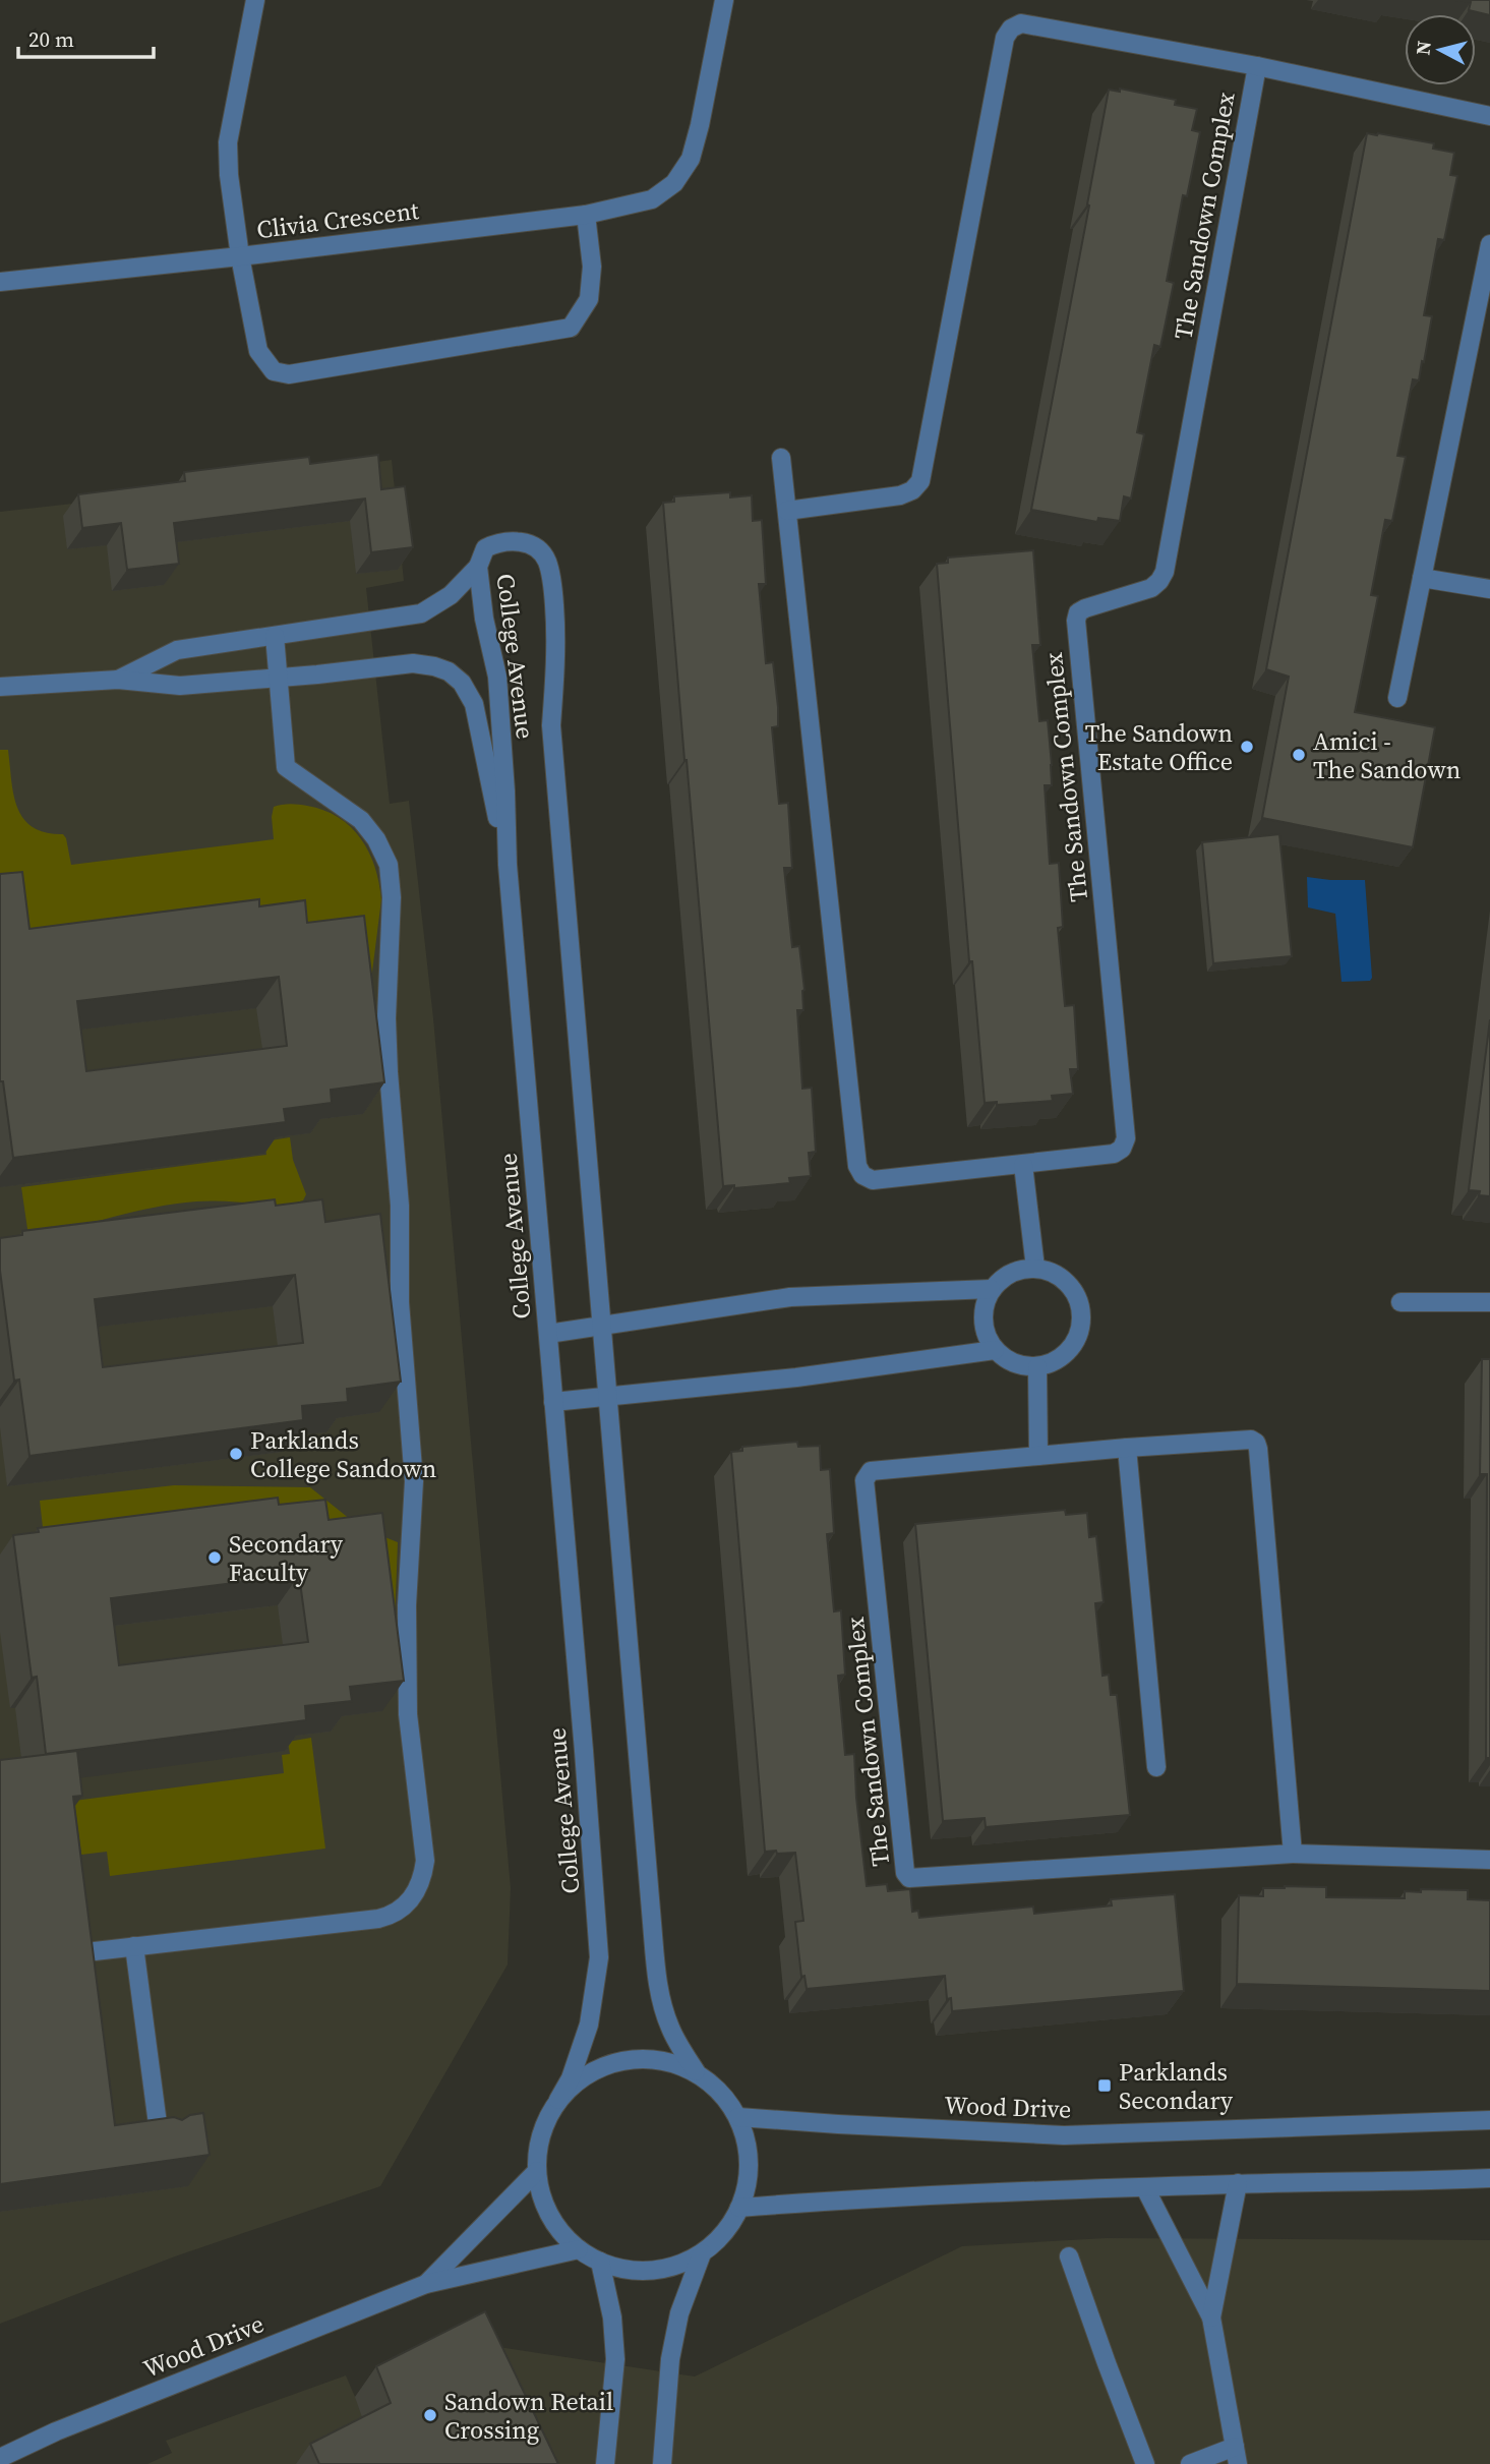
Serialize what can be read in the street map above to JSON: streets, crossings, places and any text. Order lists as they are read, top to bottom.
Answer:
{
  "streets": {
    "street": [
      "The Sandown Complex",
      "Clivia Crescent",
      "College Avenue",
      "Wood Drive"
    ]
  },
  "crossings": [
    ["College Avenue", "Wood Drive"]
  ],
  "places": {
    "other": [
      "The Sandown Estate Office",
      "Amici - The Sandown",
      "Parklands College Sandown",
      "Secondary Faculty",
      "Sandown Retail Crossing"
    ],
    "transit": ["Parklands Secondary"]
  },
  "scale_bar": "20 m",
  "north": "left"
}
